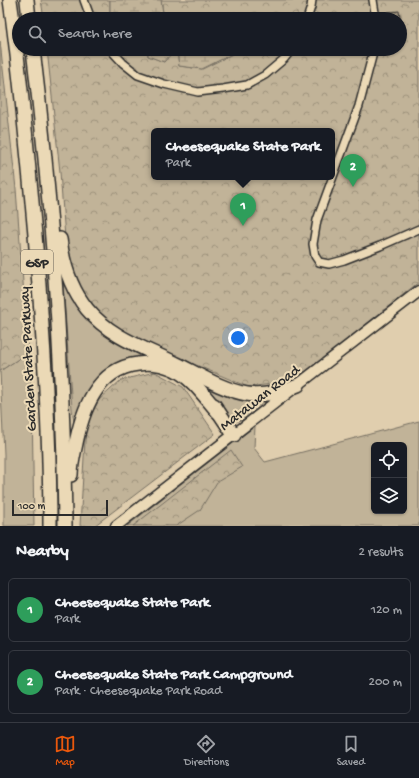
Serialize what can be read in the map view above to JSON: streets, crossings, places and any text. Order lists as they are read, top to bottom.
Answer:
{
  "streets": {
    "highway": ["GSP", "Garden State Parkway"],
    "main road": ["Matawan Road"]
  },
  "scale_bar": "100 m",
  "page": {
    "search": "Search here",
    "popup": ["Cheesequake State Park", "Park"],
    "pins": ["2", "1"],
    "scale": "100 m",
    "heading": ["Nearby", "2 results"],
    "list": [
      {
        "mark": "1",
        "name": "Cheesequake State Park",
        "note": "Park",
        "value": "120 m"
      },
      {
        "mark": "2",
        "name": "Cheesequake State Park Campground",
        "note": "Park · Cheesequake Park Road",
        "value": "200 m"
      }
    ],
    "nav": ["Map", "Directions", "Saved"]
  }
}
